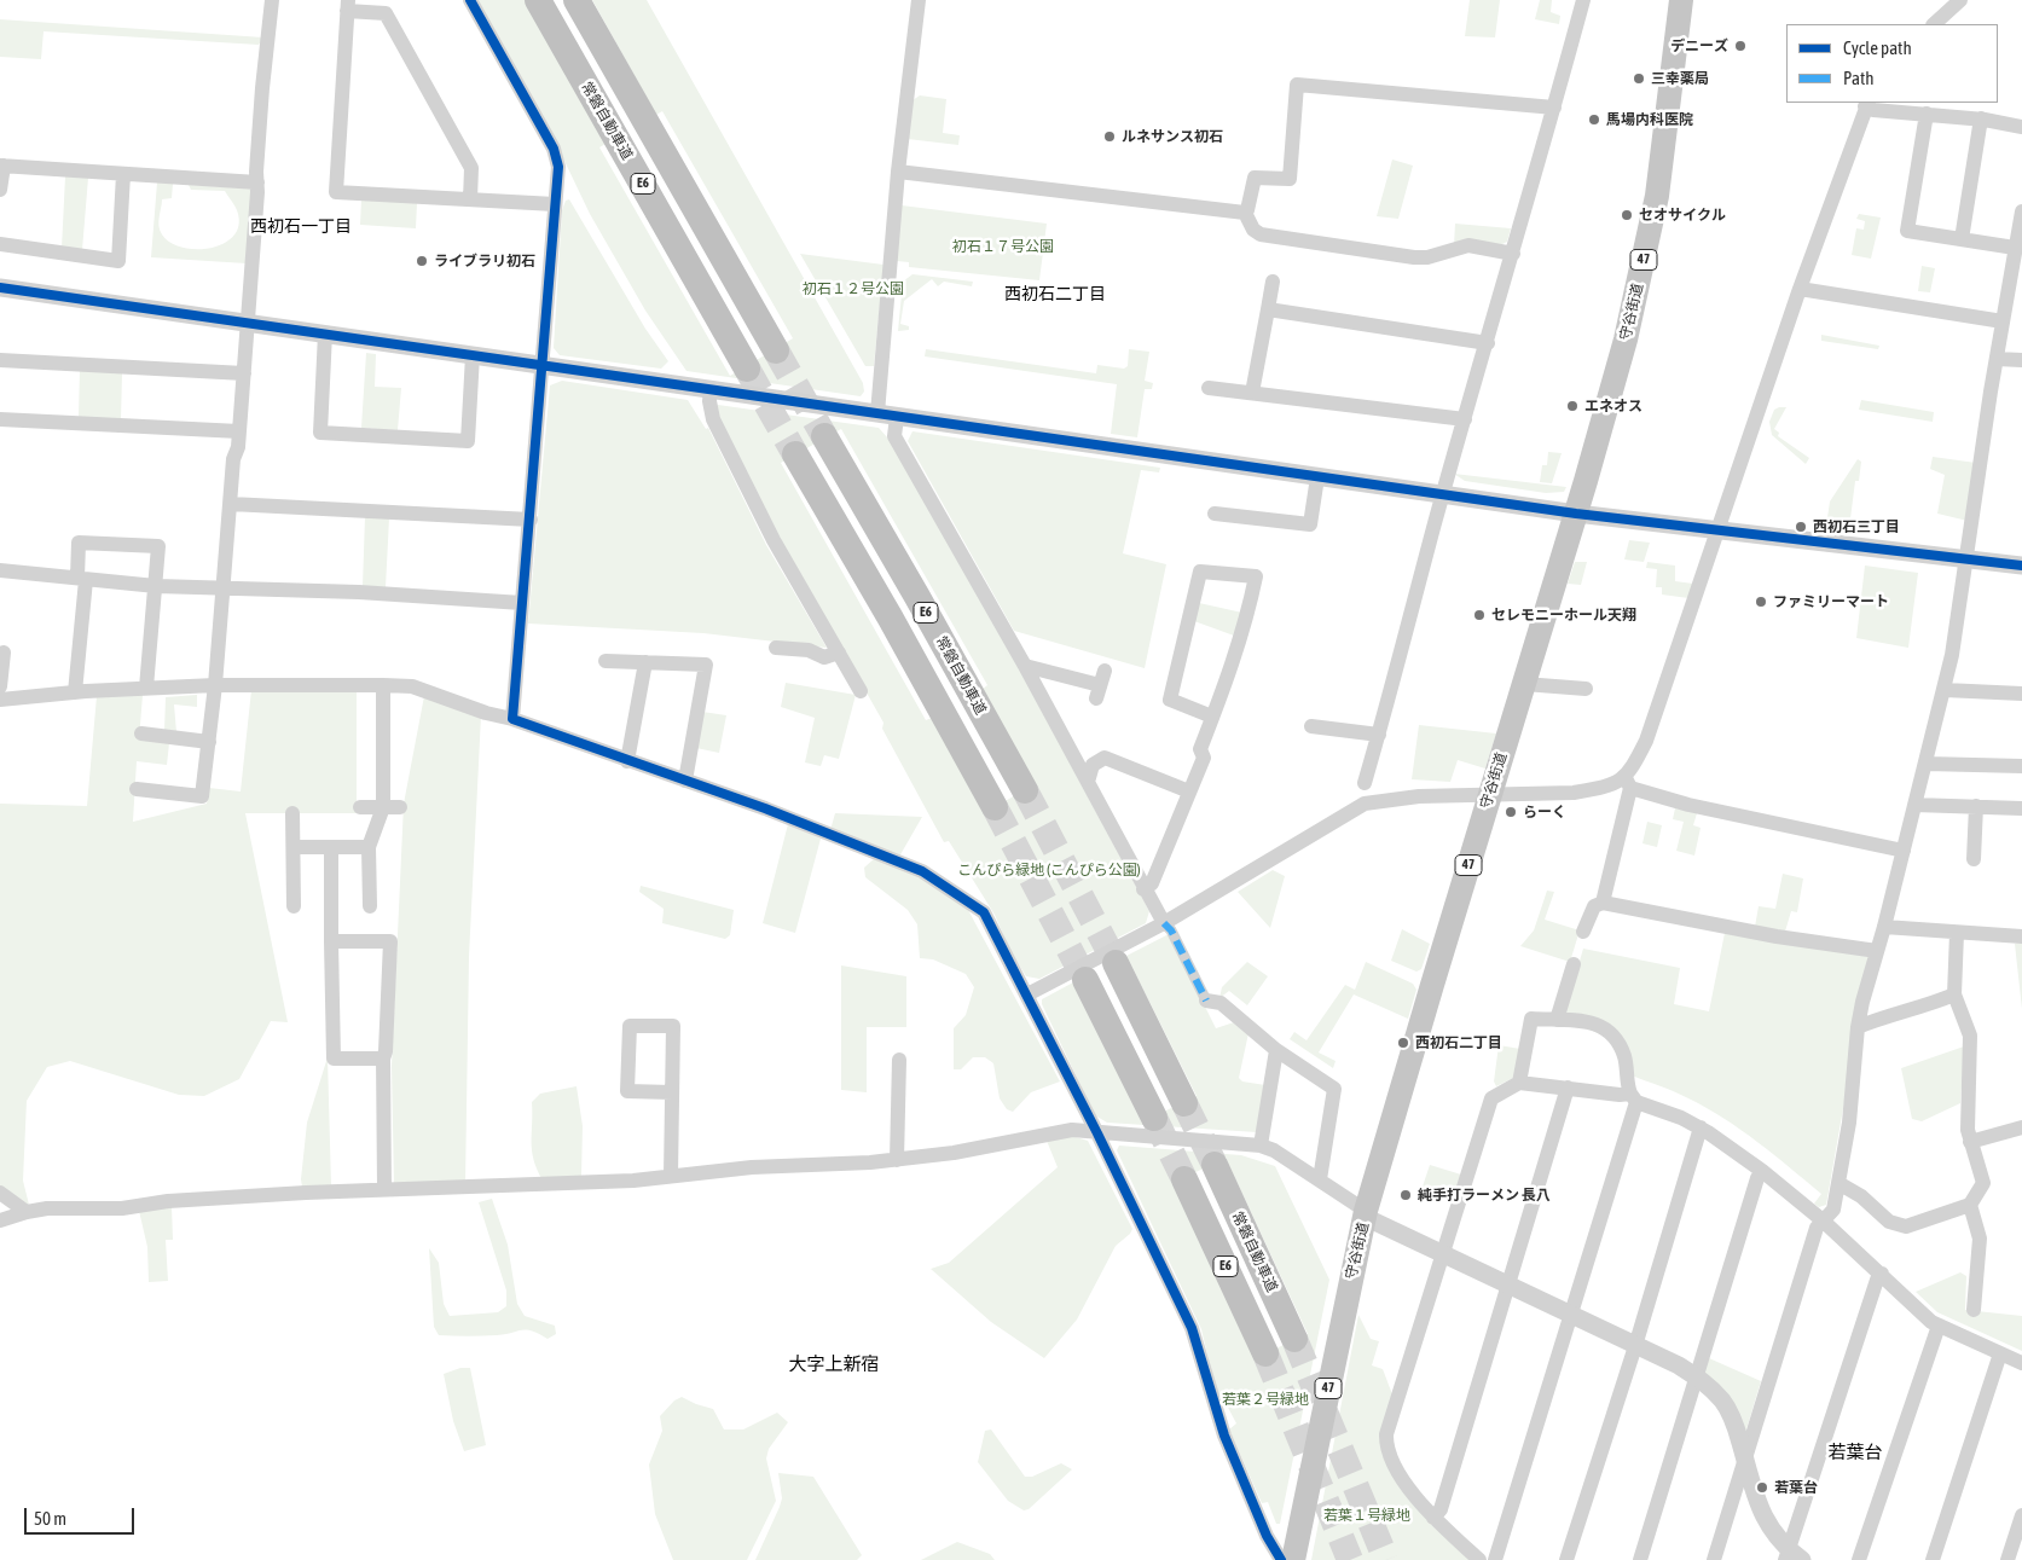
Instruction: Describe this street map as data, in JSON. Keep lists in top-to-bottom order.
{
  "streets": {
    "highway": ["常磐自動車道", "E6"],
    "main road": ["47", "守谷街道"]
  },
  "districts": [
    "西初石一丁目",
    "西初石二丁目",
    "大字上新宿",
    "若葉台"
  ],
  "parks": [
    "初石１７号公園",
    "初石１２号公園",
    "こんぴら緑地 (こんぴら公園)",
    "若葉２号緑地",
    "若葉１号緑地"
  ],
  "places": [
    "デニーズ",
    "三幸薬局",
    "馬場内科医院",
    "ルネサンス初石",
    "セオサイクル",
    "ライブラリ初石",
    "エネオス",
    "西初石三丁目",
    "ファミリーマート",
    "セレモニーホール天翔",
    "らーく",
    "西初石二丁目",
    "純手打ラーメン 長八",
    "若葉台"
  ],
  "legend": ["Cycle path", "Path"],
  "scale_bar": "50 m"
}
